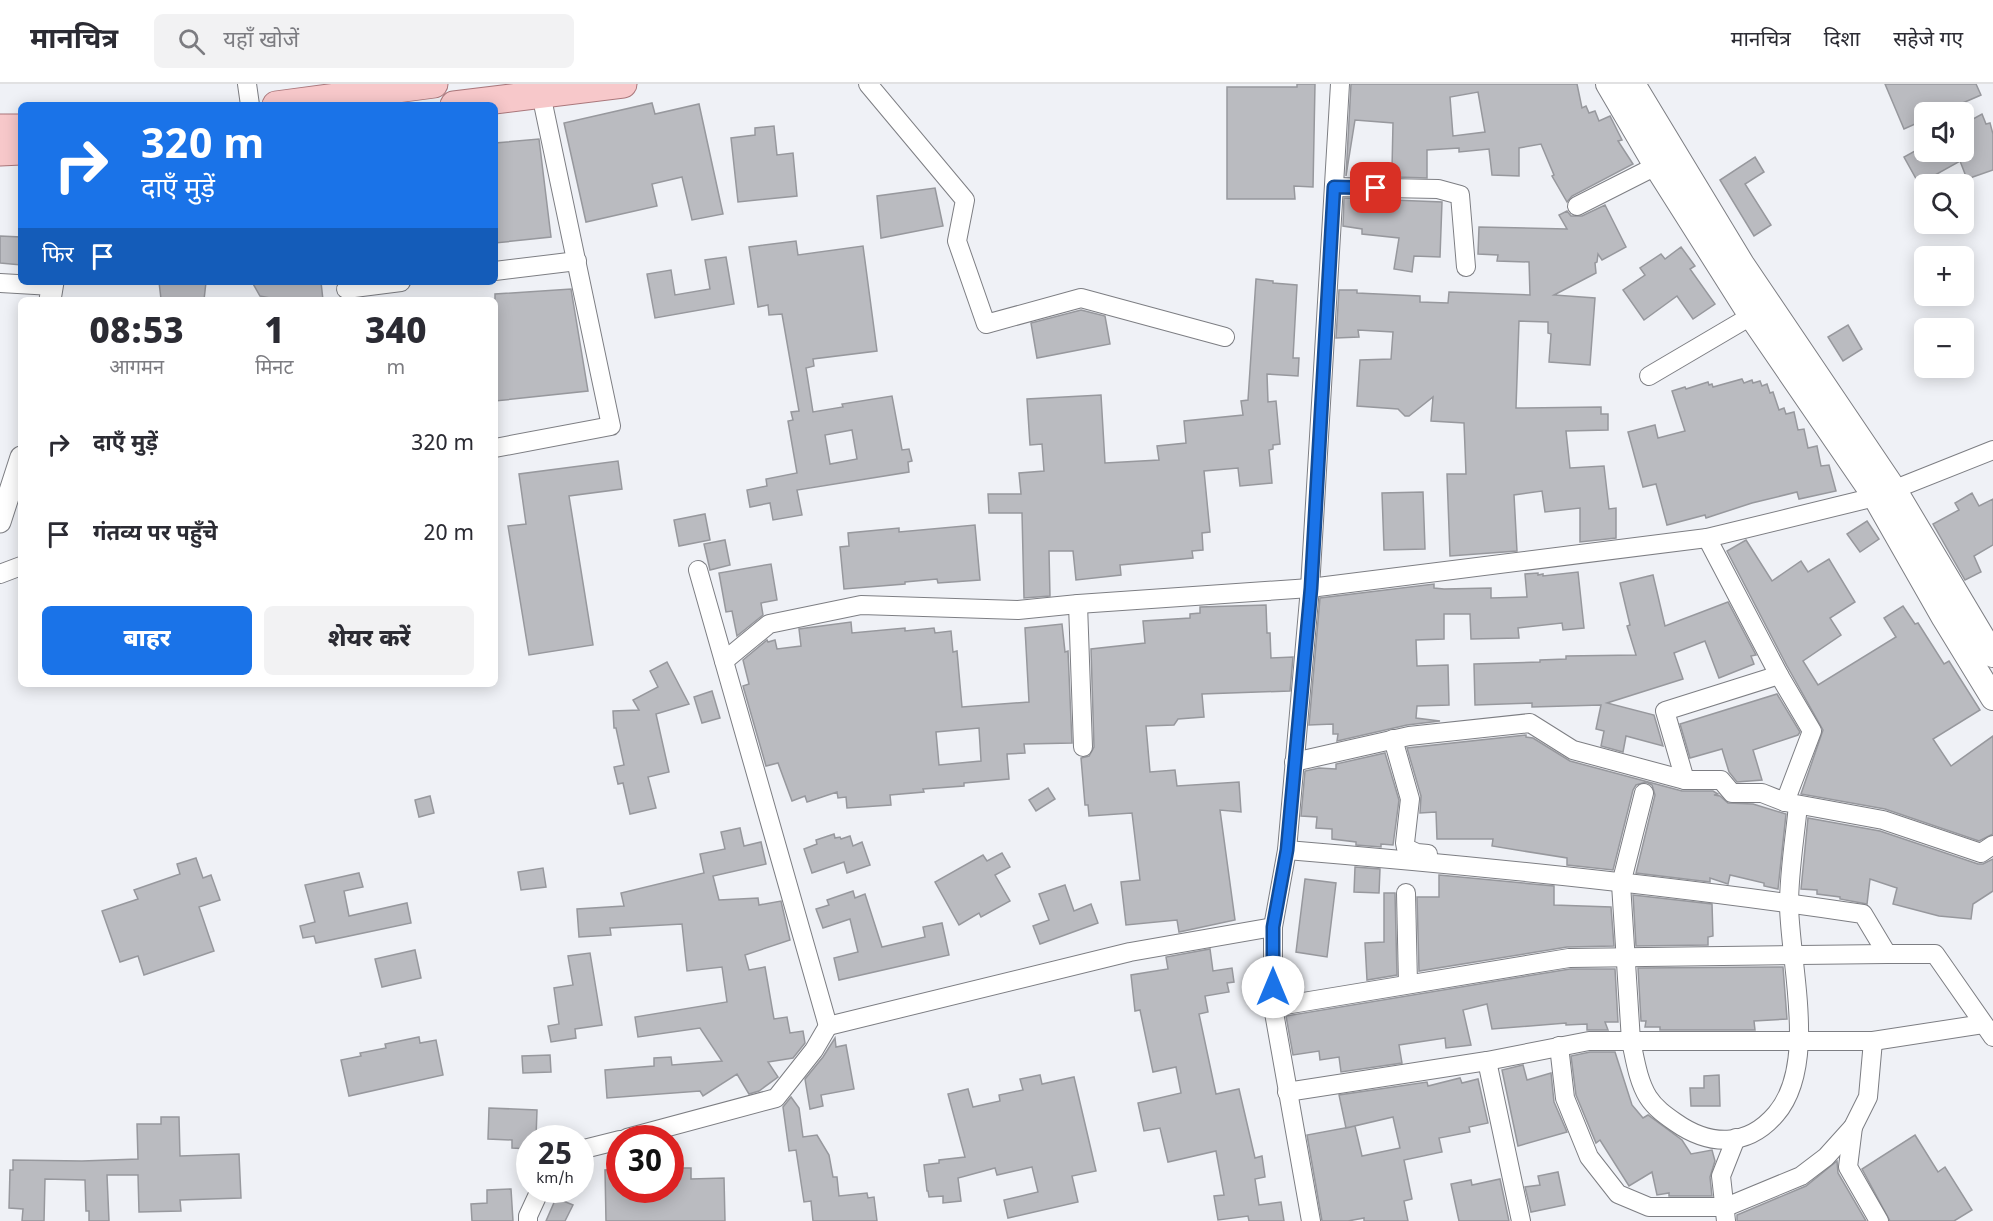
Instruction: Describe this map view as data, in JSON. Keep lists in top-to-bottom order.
{
  "page": {
    "header": "मानचित्र",
    "search": "यहाँ खोजें",
    "nav": ["मानचित्र", "दिशा", "सहेजे गए"],
    "map_buttons": ["+", "−"],
    "turn": ["320 m", "दाएँ मुड़ें"],
    "then": "फिर",
    "eta": [
      "08:53",
      "आगमन",
      "1",
      "मिनट",
      "340",
      "m"
    ],
    "list": [
      {
        "name": "दाएँ मुड़ें",
        "value": "320 m"
      },
      {
        "name": "गंतव्य पर पहुँचे",
        "value": "20 m"
      }
    ],
    "buttons": ["बाहर", "शेयर करें"],
    "speed": "25 km/h",
    "limit": "30"
  }
}
